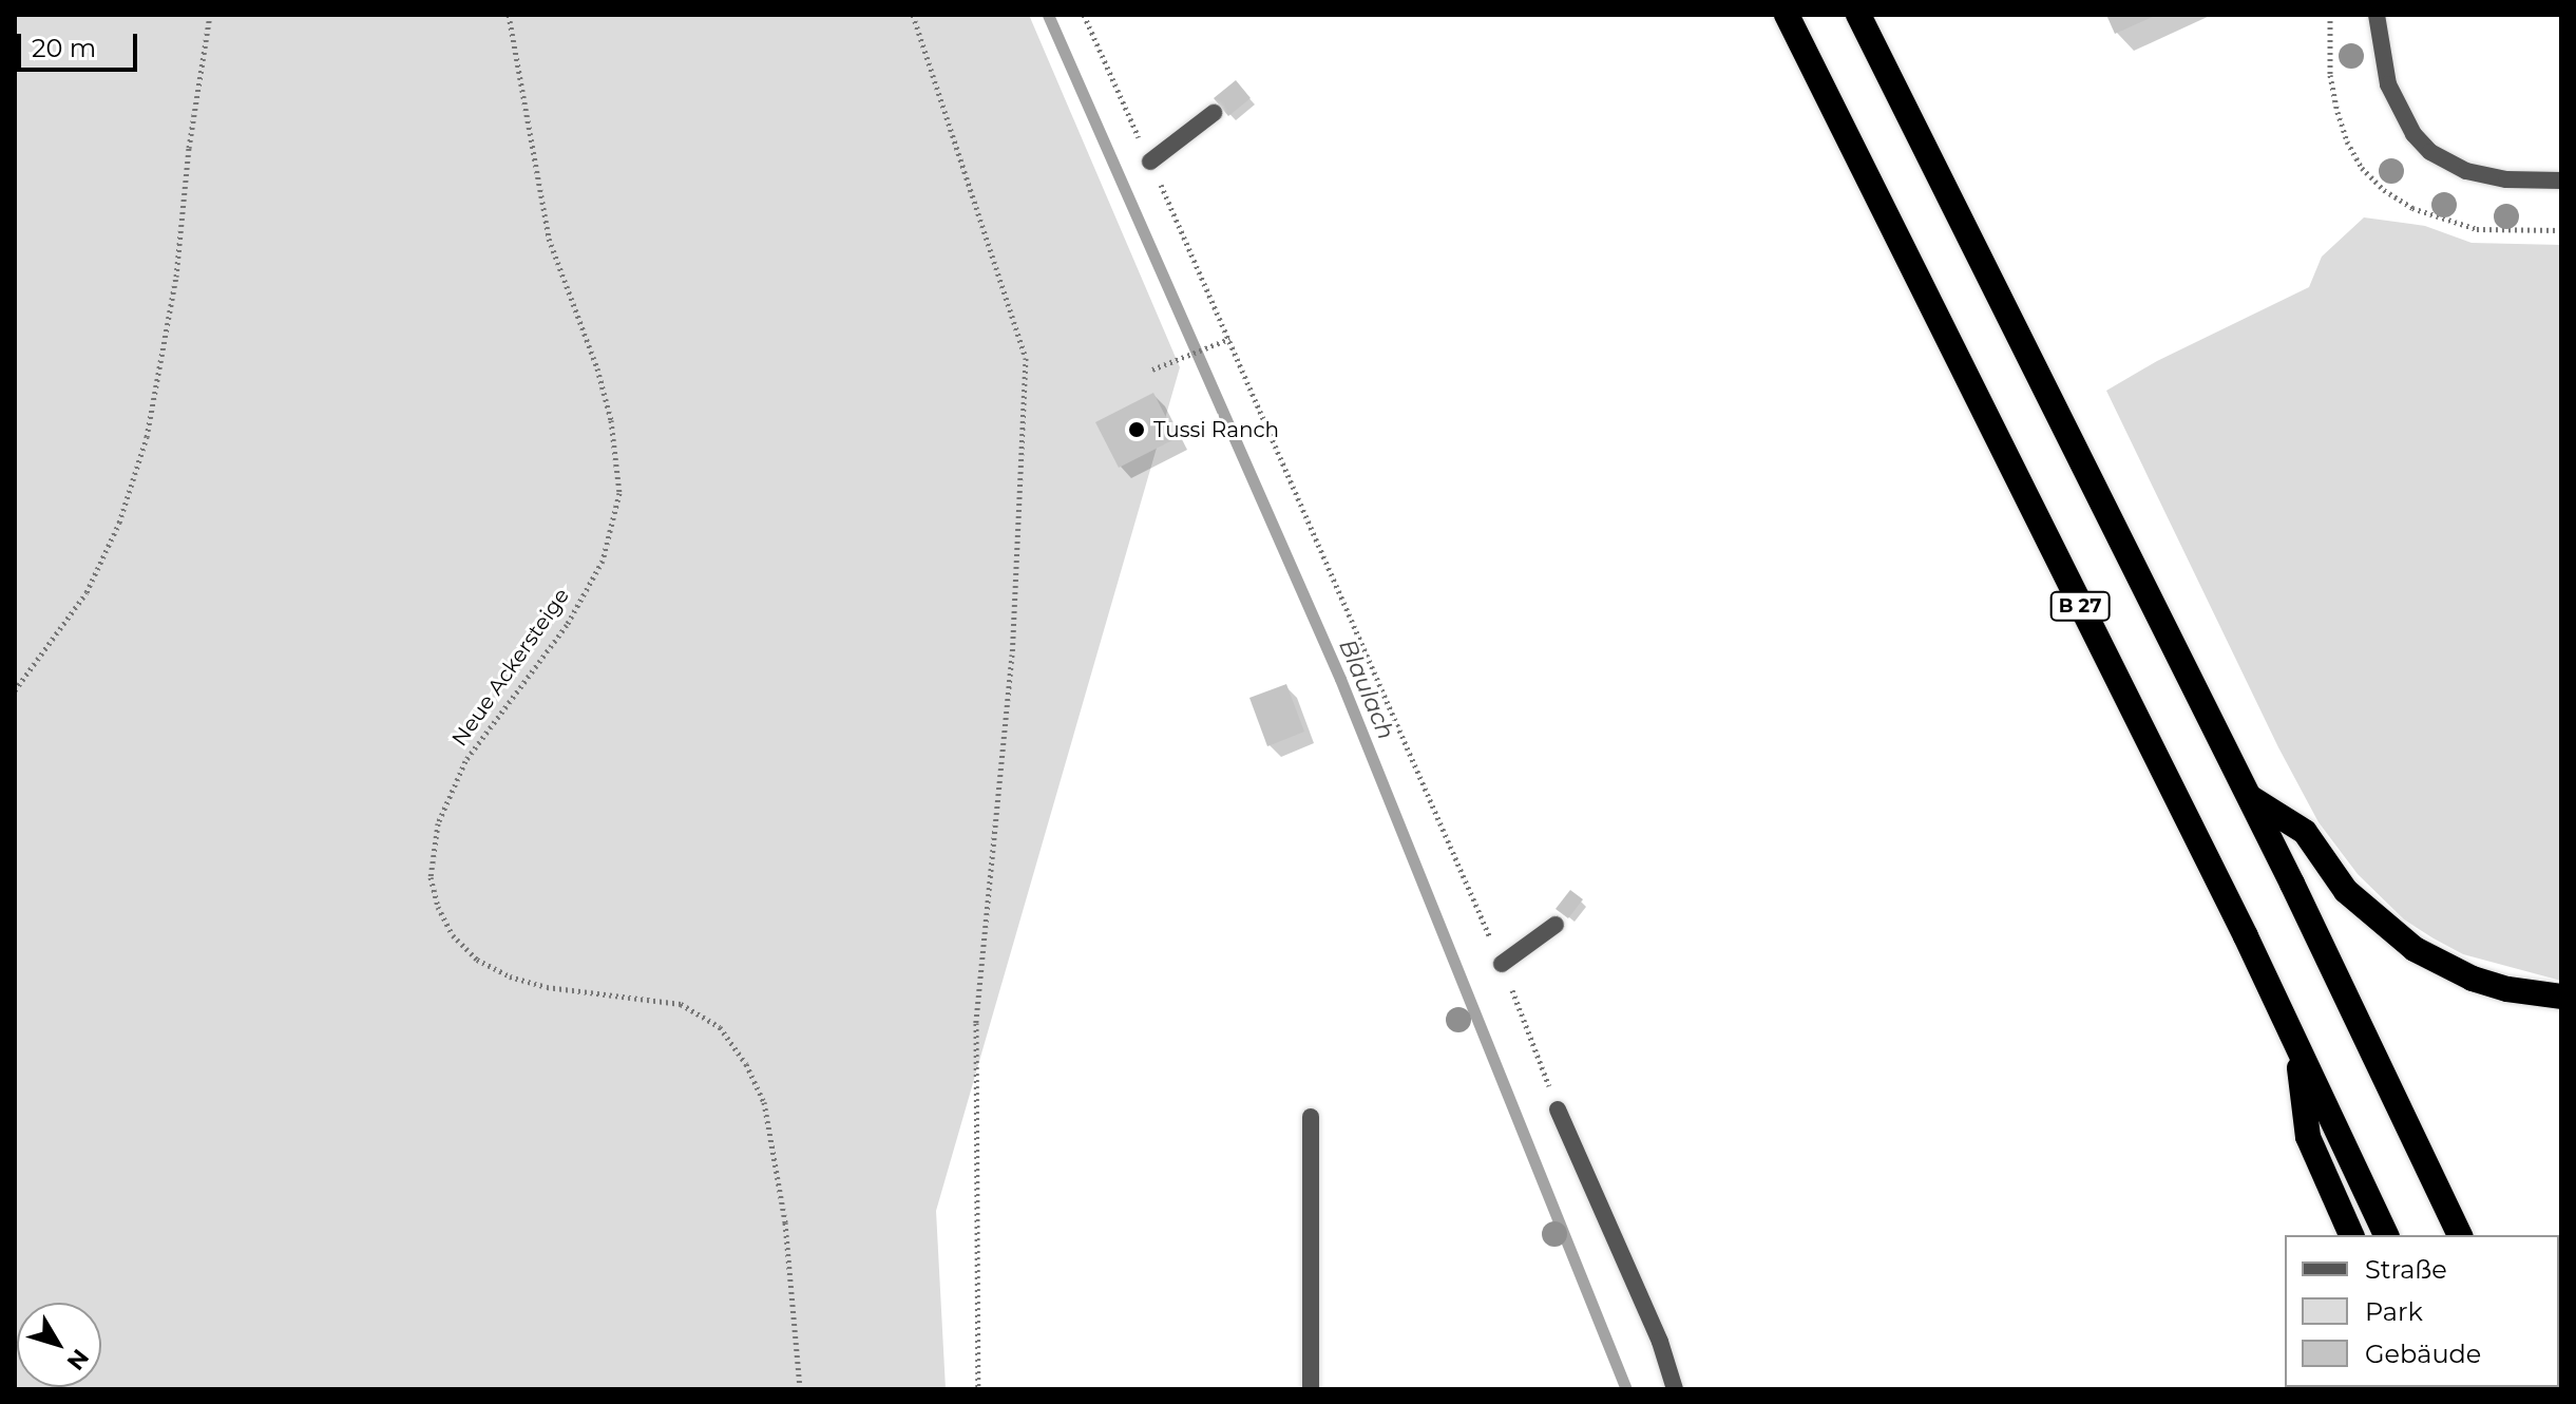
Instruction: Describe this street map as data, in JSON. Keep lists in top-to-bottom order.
{
  "streets": {
    "highway": ["B 27"],
    "path": ["Neue Ackersteige"]
  },
  "water": ["Blaulach"],
  "places": ["Tussi Ranch"],
  "legend": ["Straße", "Park", "Gebäude"],
  "scale_bar": "20 m",
  "north": "bottom right"
}
